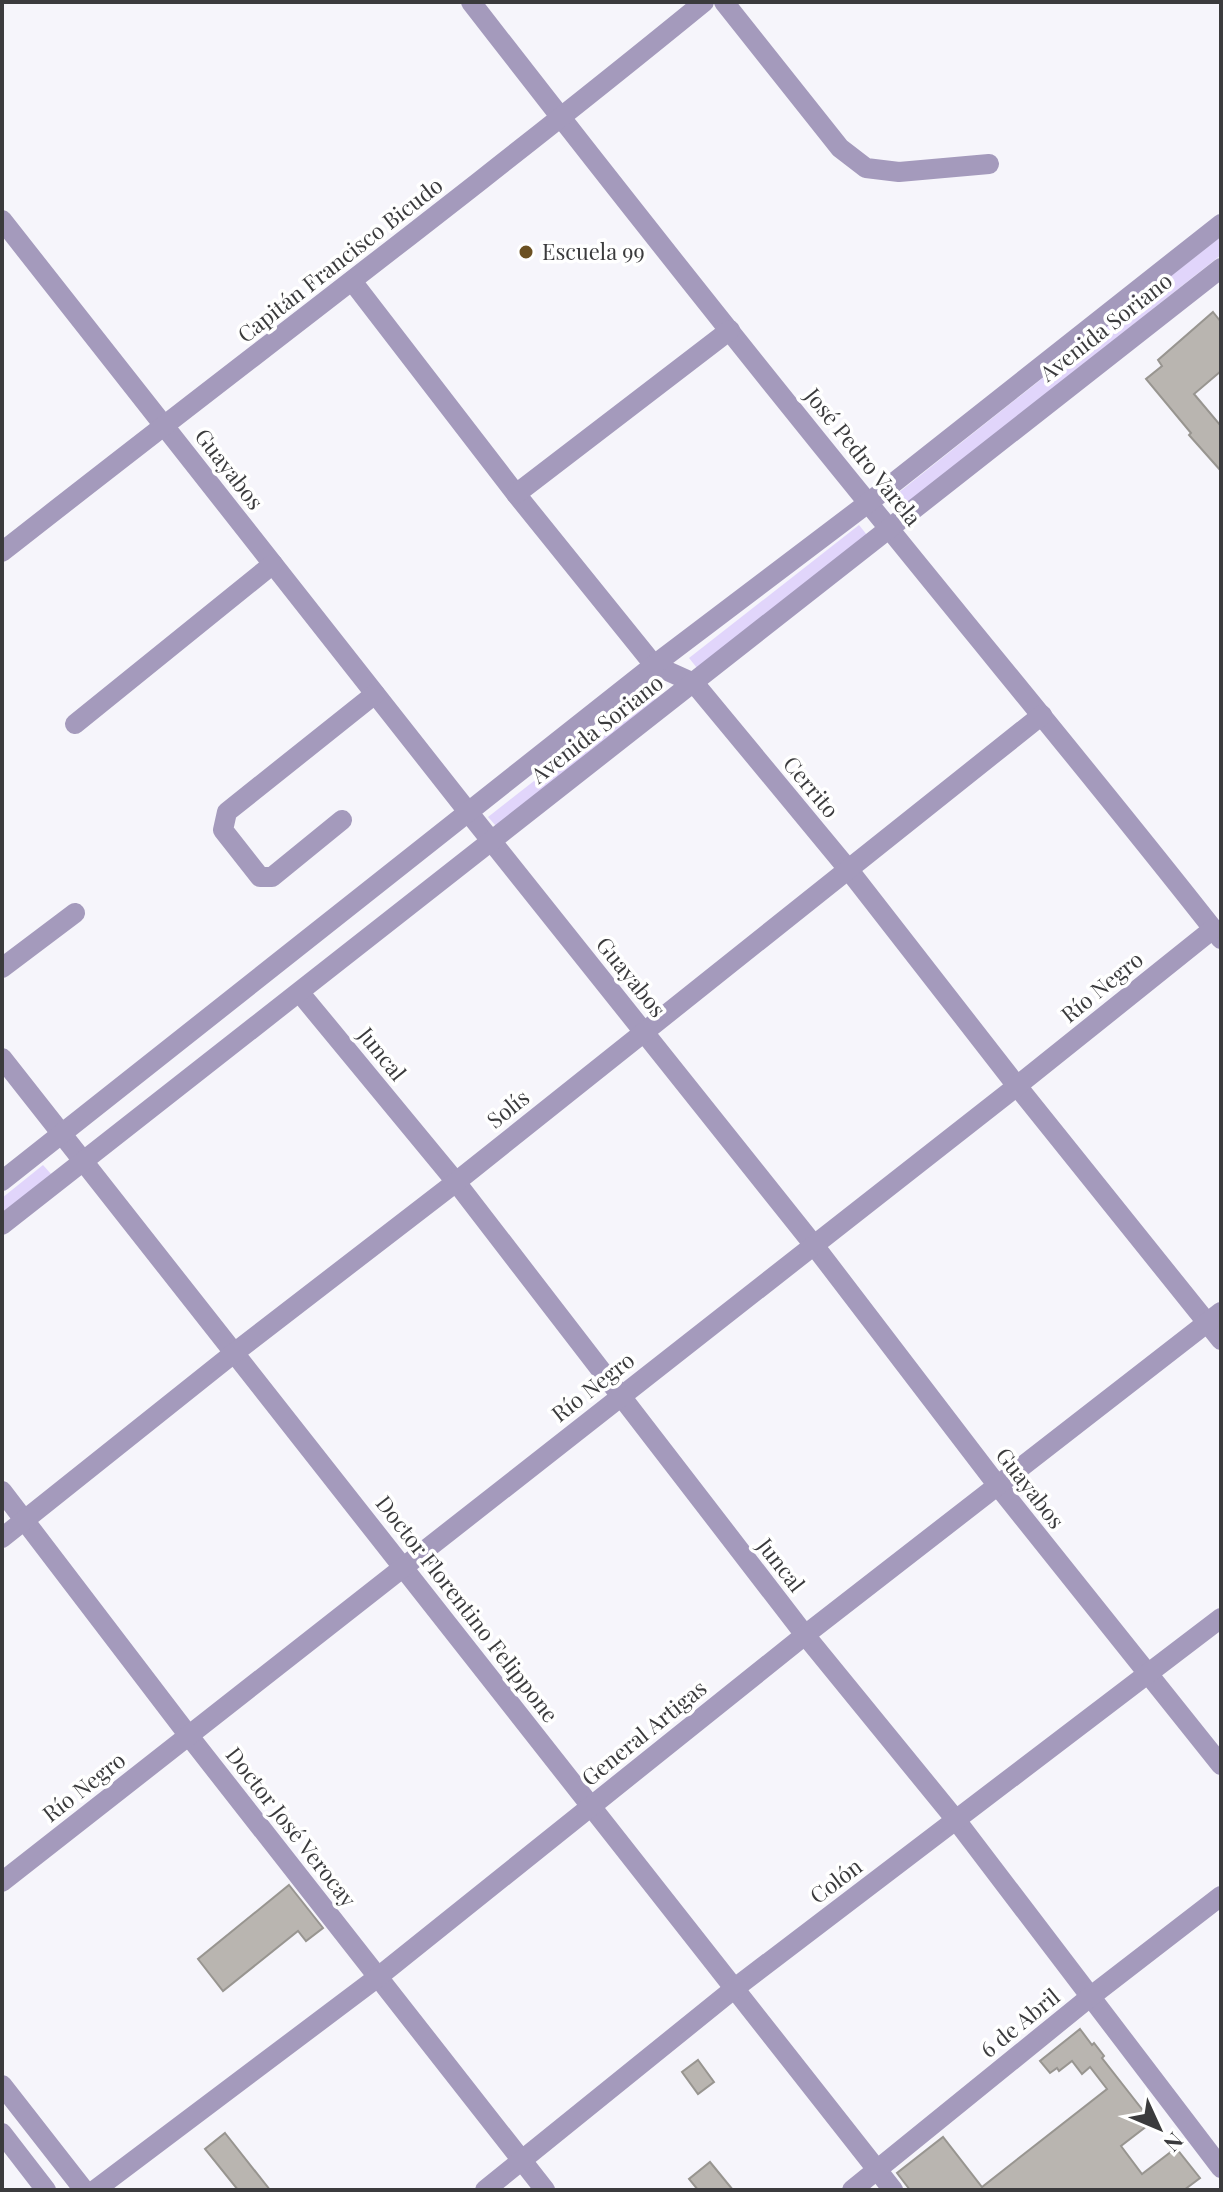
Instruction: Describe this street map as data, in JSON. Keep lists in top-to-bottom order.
{
  "streets": {
    "street": [
      "Capitán Francisco Bicudo",
      "Avenida Soriano",
      "José Pedro Varela",
      "Guayabos",
      "Cerrito",
      "Río Negro",
      "Juncal",
      "Solís",
      "Doctor Florentino Felippone",
      "General Artigas",
      "Doctor José Verocay",
      "Colón",
      "6 de Abril"
    ]
  },
  "crossings": [
    ["Capitán Francisco Bicudo", "José Pedro Varela"],
    ["Capitán Francisco Bicudo", "Guayabos"],
    ["Capitán Francisco Bicudo", "Cerrito"],
    ["Avenida Soriano", "José Pedro Varela"],
    ["Avenida Soriano", "Guayabos"],
    ["Avenida Soriano", "Cerrito"],
    ["Avenida Soriano", "Juncal"],
    ["Avenida Soriano", "Doctor Florentino Felippone"],
    ["José Pedro Varela", "Río Negro"],
    ["José Pedro Varela", "Solís"],
    ["Guayabos", "Río Negro"],
    ["Guayabos", "Solís"],
    ["Guayabos", "General Artigas"],
    ["Guayabos", "Colón"],
    ["Cerrito", "Río Negro"],
    ["Cerrito", "Solís"],
    ["Cerrito", "General Artigas"],
    ["Río Negro", "Juncal"],
    ["Río Negro", "Doctor Florentino Felippone"],
    ["Río Negro", "Doctor José Verocay"],
    ["Juncal", "Solís"],
    ["Juncal", "General Artigas"],
    ["Juncal", "Colón"],
    ["Juncal", "6 de Abril"],
    ["Solís", "Doctor Florentino Felippone"],
    ["Solís", "Doctor José Verocay"],
    ["Doctor Florentino Felippone", "General Artigas"],
    ["Doctor Florentino Felippone", "Colón"],
    ["Doctor Florentino Felippone", "6 de Abril"],
    ["General Artigas", "Doctor José Verocay"],
    ["Doctor José Verocay", "Colón"]
  ],
  "places": ["Escuela 99"],
  "north": "bottom right"
}
